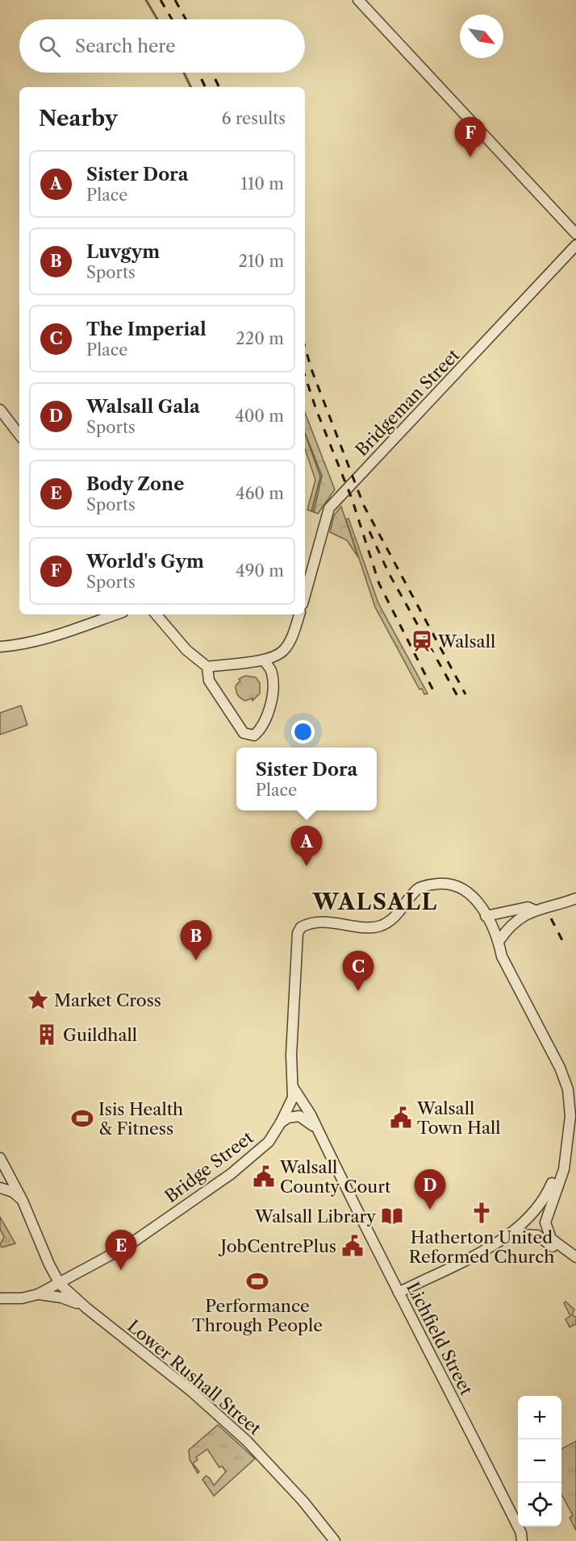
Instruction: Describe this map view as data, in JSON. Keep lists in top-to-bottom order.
{
  "streets": {
    "street": [
      "Bridgeman Street",
      "Bridge Street",
      "Lichfield Street",
      "Lower Rushall Street"
    ]
  },
  "crossings": [
    ["Bridge Street", "Lichfield Street"],
    ["Bridge Street", "Lower Rushall Street"]
  ],
  "districts": ["WALSALL"],
  "places": {
    "station": ["Walsall"],
    "place": ["Market Cross"],
    "building": ["Guildhall"],
    "public building": ["Walsall Town Hall", "Walsall County Court", "JobCentrePlus"],
    "sports": ["Isis Health & Fitness", "Performance Through People"],
    "church": ["Hatherton United Reformed Church"],
    "library": ["Walsall Library"]
  },
  "north": "bottom right",
  "page": {
    "search": "Search here",
    "heading": ["Nearby", "6 results"],
    "pins": [
      "F",
      "A",
      "B",
      "C",
      "D",
      "E"
    ],
    "list": [
      {
        "mark": "A",
        "name": "Sister Dora",
        "note": "Place",
        "value": "110 m"
      },
      {
        "mark": "B",
        "name": "Luvgym",
        "note": "Sports",
        "value": "210 m"
      },
      {
        "mark": "C",
        "name": "The Imperial",
        "note": "Place",
        "value": "220 m"
      },
      {
        "mark": "D",
        "name": "Walsall Gala",
        "note": "Sports",
        "value": "400 m"
      },
      {
        "mark": "E",
        "name": "Body Zone",
        "note": "Sports",
        "value": "460 m"
      },
      {
        "mark": "F",
        "name": "World's Gym",
        "note": "Sports",
        "value": "490 m"
      }
    ],
    "popup": ["Sister Dora", "Place"],
    "map_buttons": ["+", "−"]
  }
}
